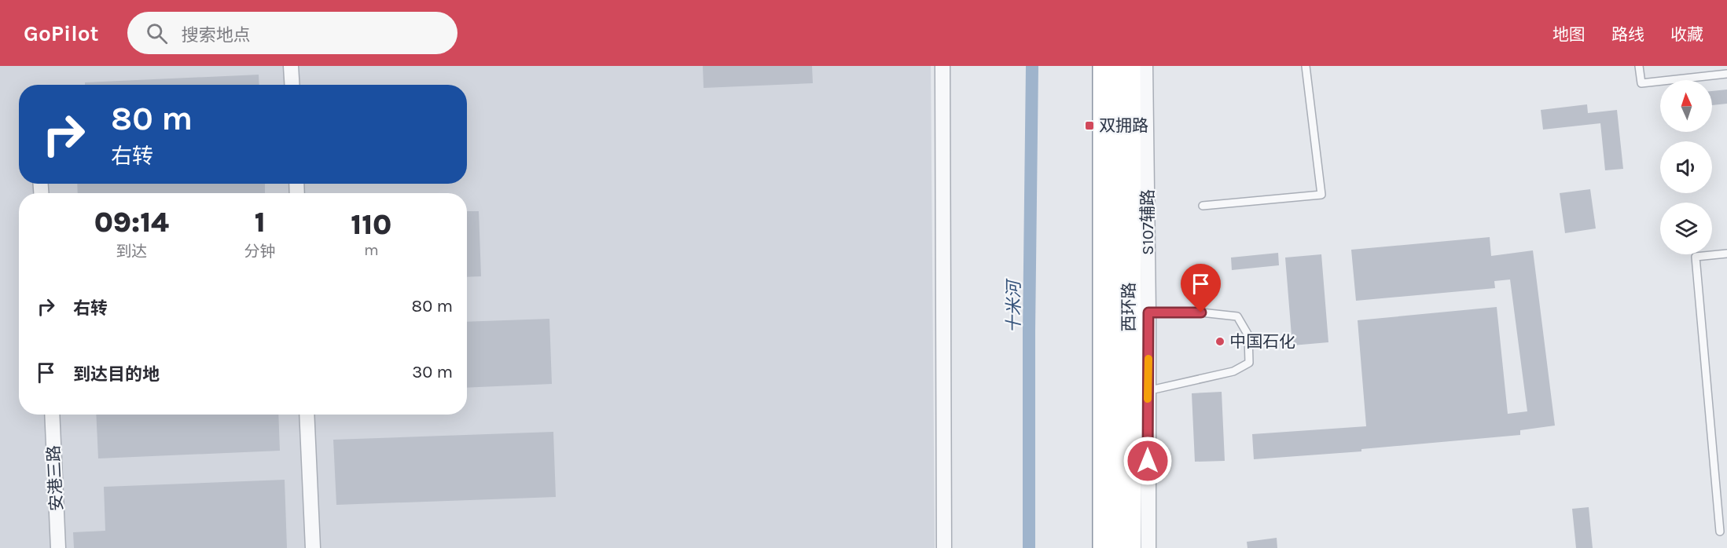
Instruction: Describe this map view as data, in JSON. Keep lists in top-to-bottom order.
{
  "streets": {
    "highway": ["西环路"],
    "street": ["S107辅路", "安港三路"]
  },
  "crossings": [
    ["S107辅路", "西环路"]
  ],
  "water": ["十米河"],
  "places": {
    "transit": ["双拥路"],
    "other": ["中国石化"]
  },
  "north": "top",
  "page": {
    "header": "GoPilot",
    "search": "搜索地点",
    "nav": ["地图", "路线", "收藏"],
    "turn": ["80 m", "右转"],
    "eta": [
      "09:14",
      "到达",
      "1",
      "分钟",
      "110",
      "m"
    ],
    "list": [
      {
        "name": "右转",
        "value": "80 m"
      },
      {
        "name": "到达目的地",
        "value": "30 m"
      }
    ]
  }
}
